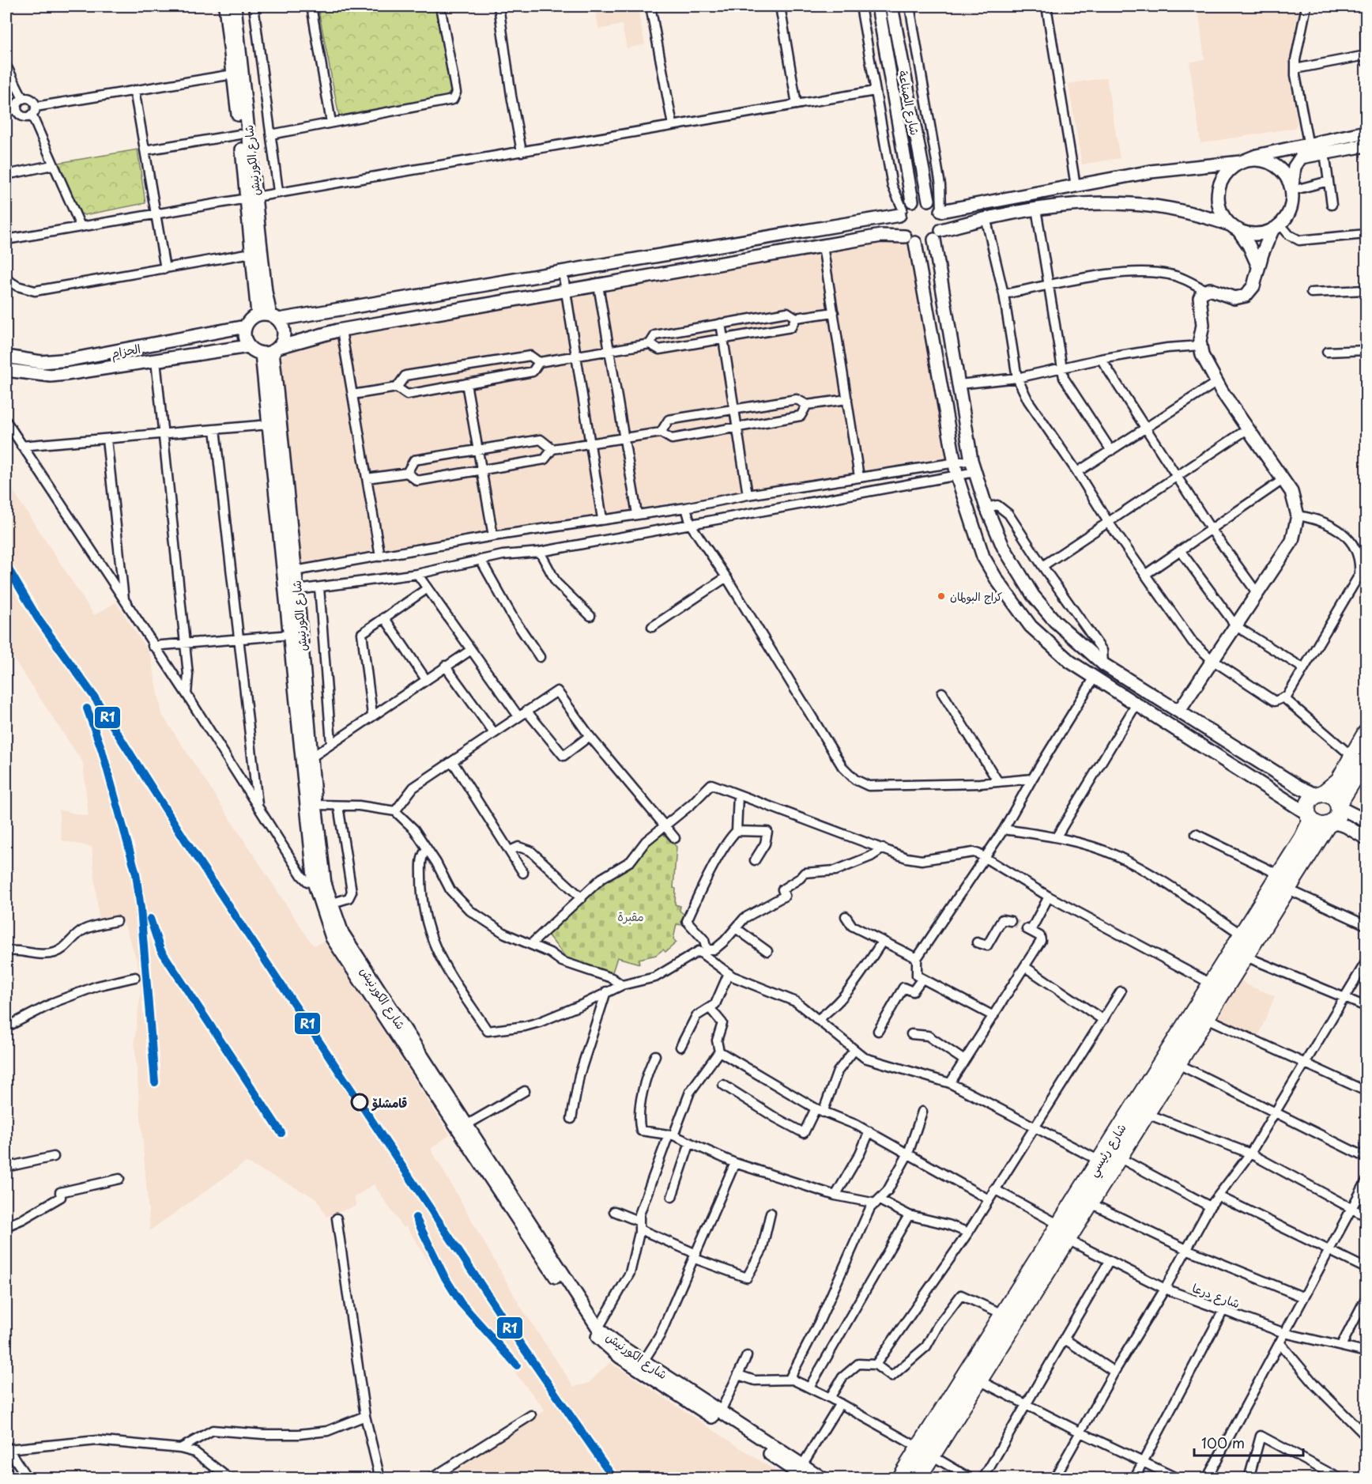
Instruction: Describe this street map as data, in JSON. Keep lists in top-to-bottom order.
{
  "streets": {
    "highway": ["شارع رئيسي"],
    "street": [
      "شارع الصناعة",
      "شارع الكورنيش",
      "الحزام",
      "شارع درعا"
    ]
  },
  "crossings": [
    ["شارع الكورنيش", "الحزام"],
    ["شارع رئيسي", "شارع درعا"]
  ],
  "parks": ["مقبرة"],
  "places": ["كراج البولمان", "قامشلۆ"],
  "lines": ["transit line R1"],
  "scale_bar": "100 m"
}
